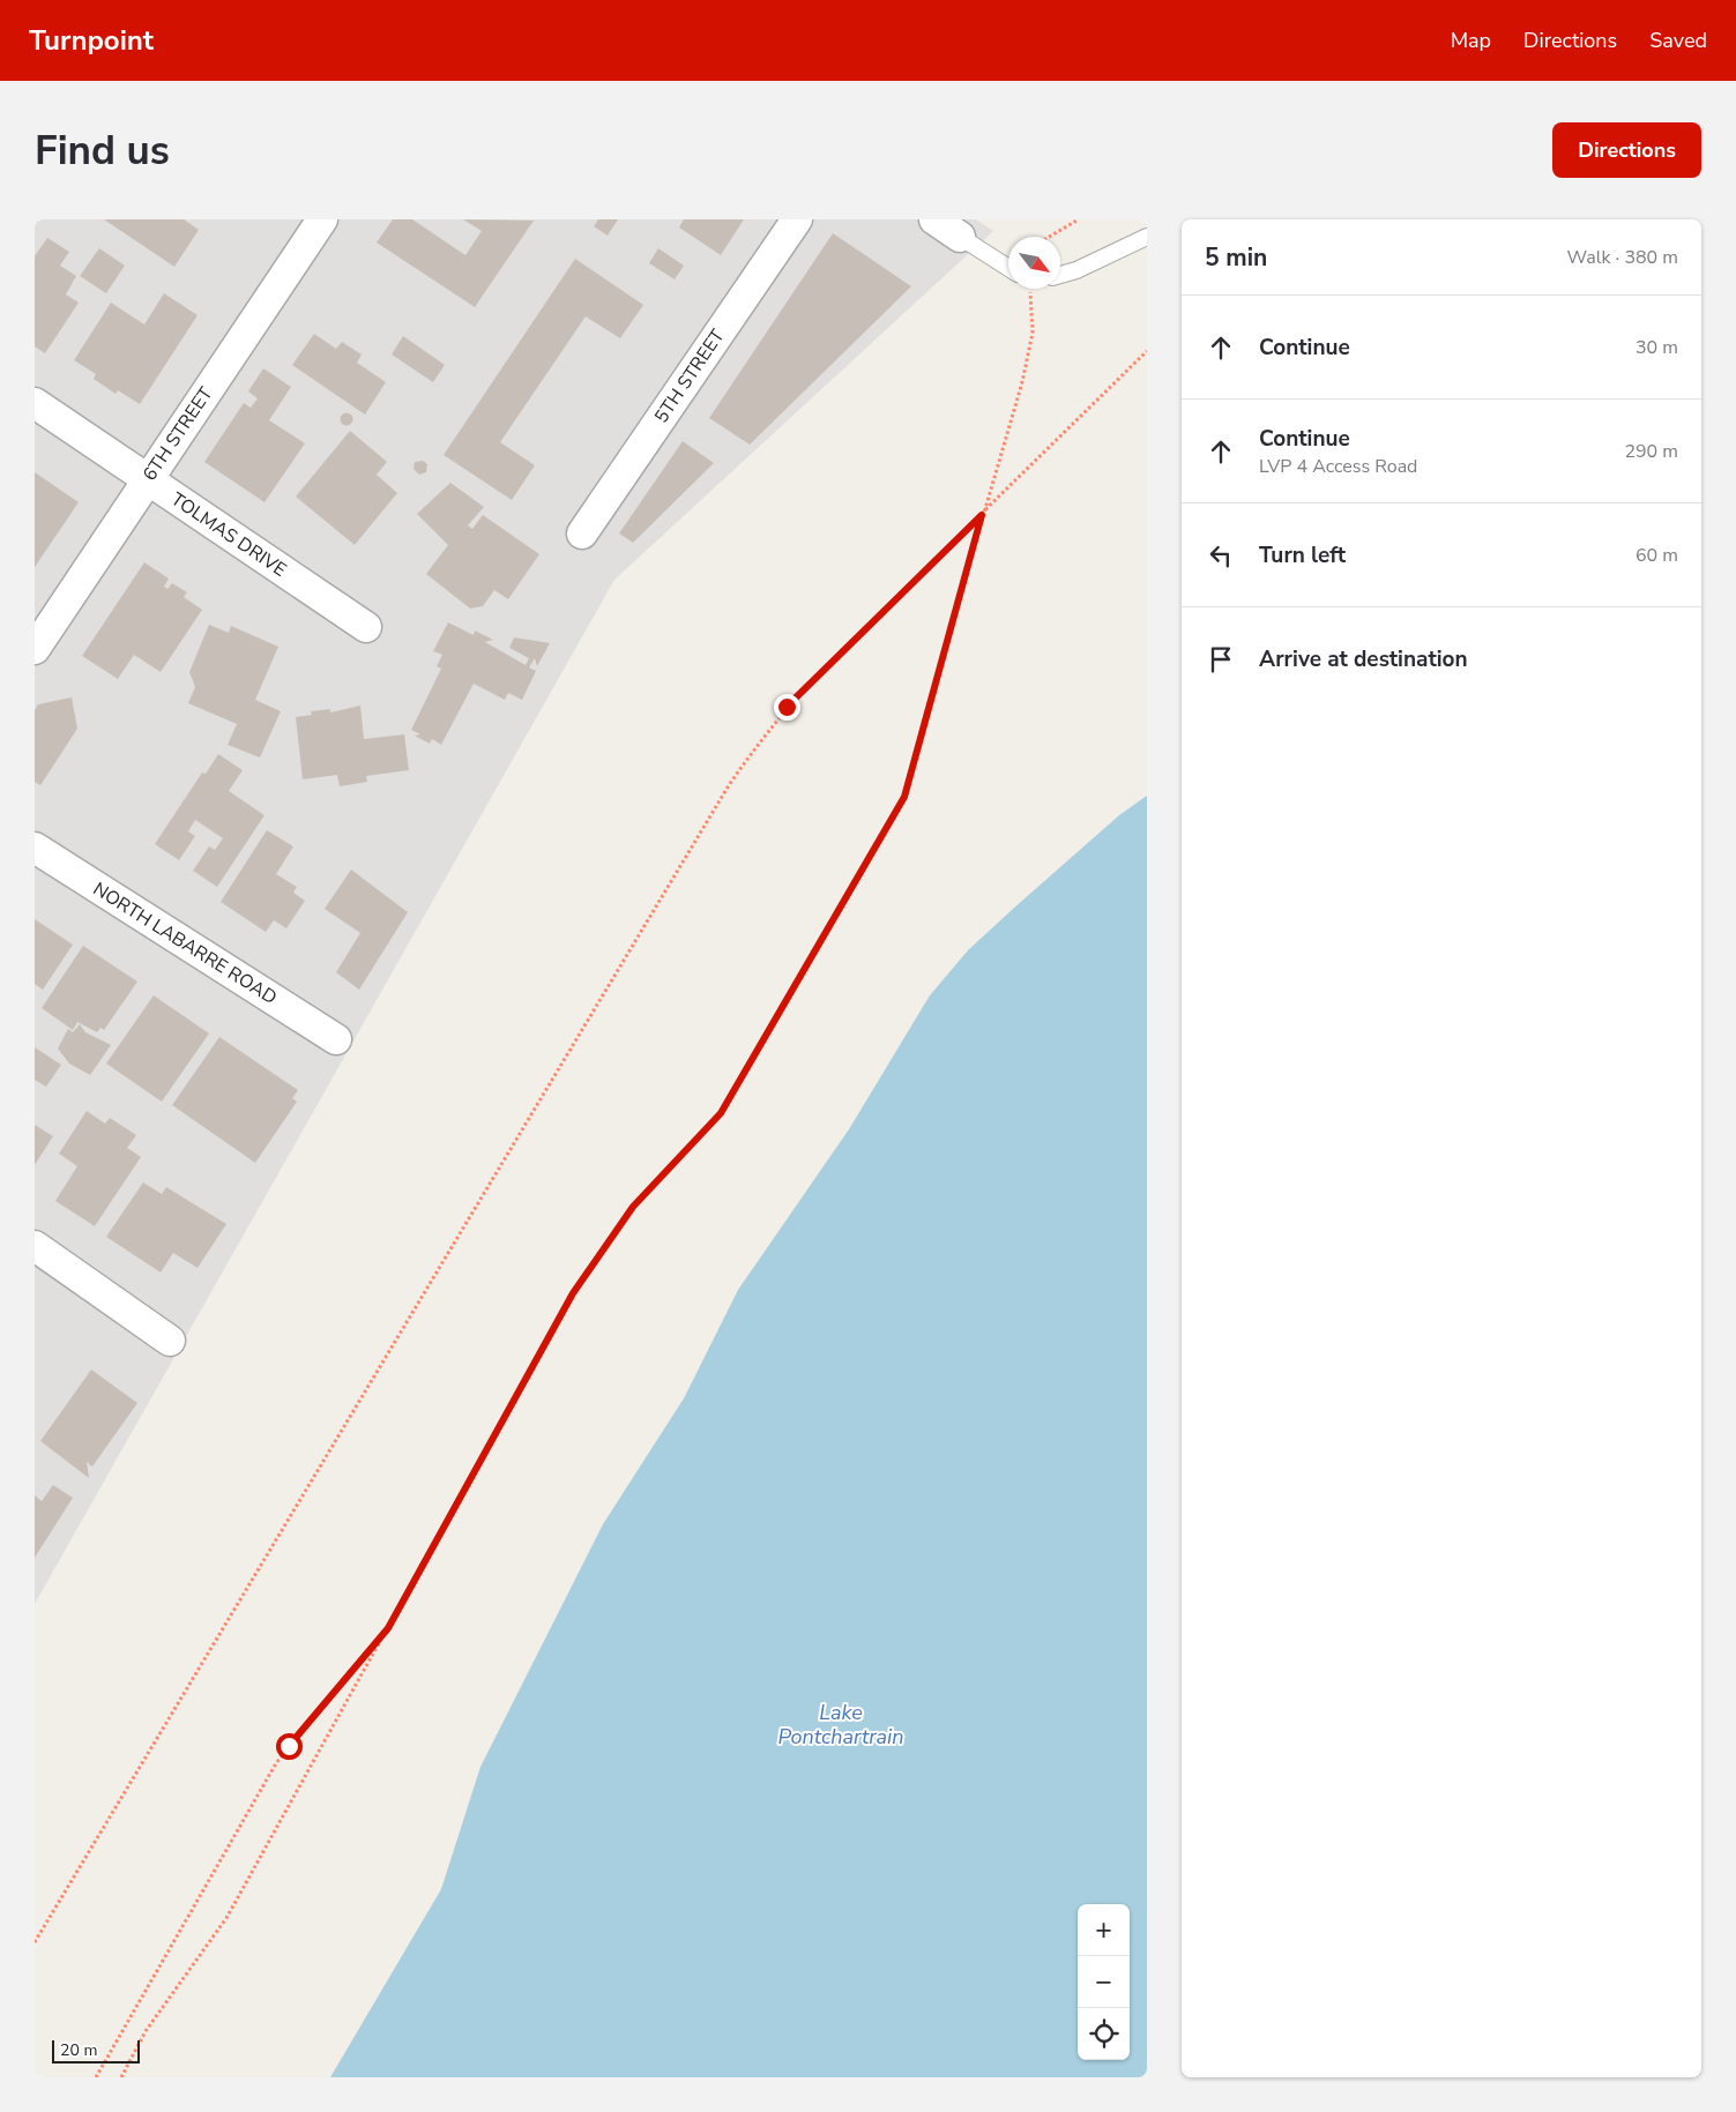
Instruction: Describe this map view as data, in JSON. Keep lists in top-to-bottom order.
{
  "streets": {
    "street": [
      "5TH STREET",
      "6TH STREET",
      "TOLMAS DRIVE",
      "NORTH LABARRE ROAD"
    ]
  },
  "crossings": [
    ["6TH STREET", "TOLMAS DRIVE"]
  ],
  "water": ["Lake Pontchartrain"],
  "scale_bar": "20 m",
  "north": "bottom right",
  "page": {
    "header": "Turnpoint",
    "nav": ["Map", "Directions", "Saved"],
    "buttons": "Directions",
    "title": "Find us",
    "heading": ["5 min", "Walk · 380 m"],
    "list": [
      ["Continue", "30 m"],
      ["Continue", "LVP 4 Access Road", "290 m"],
      ["Turn left", "60 m"],
      "Arrive at destination"
    ],
    "map_buttons": ["+", "−"],
    "scale": "20 m"
  }
}
